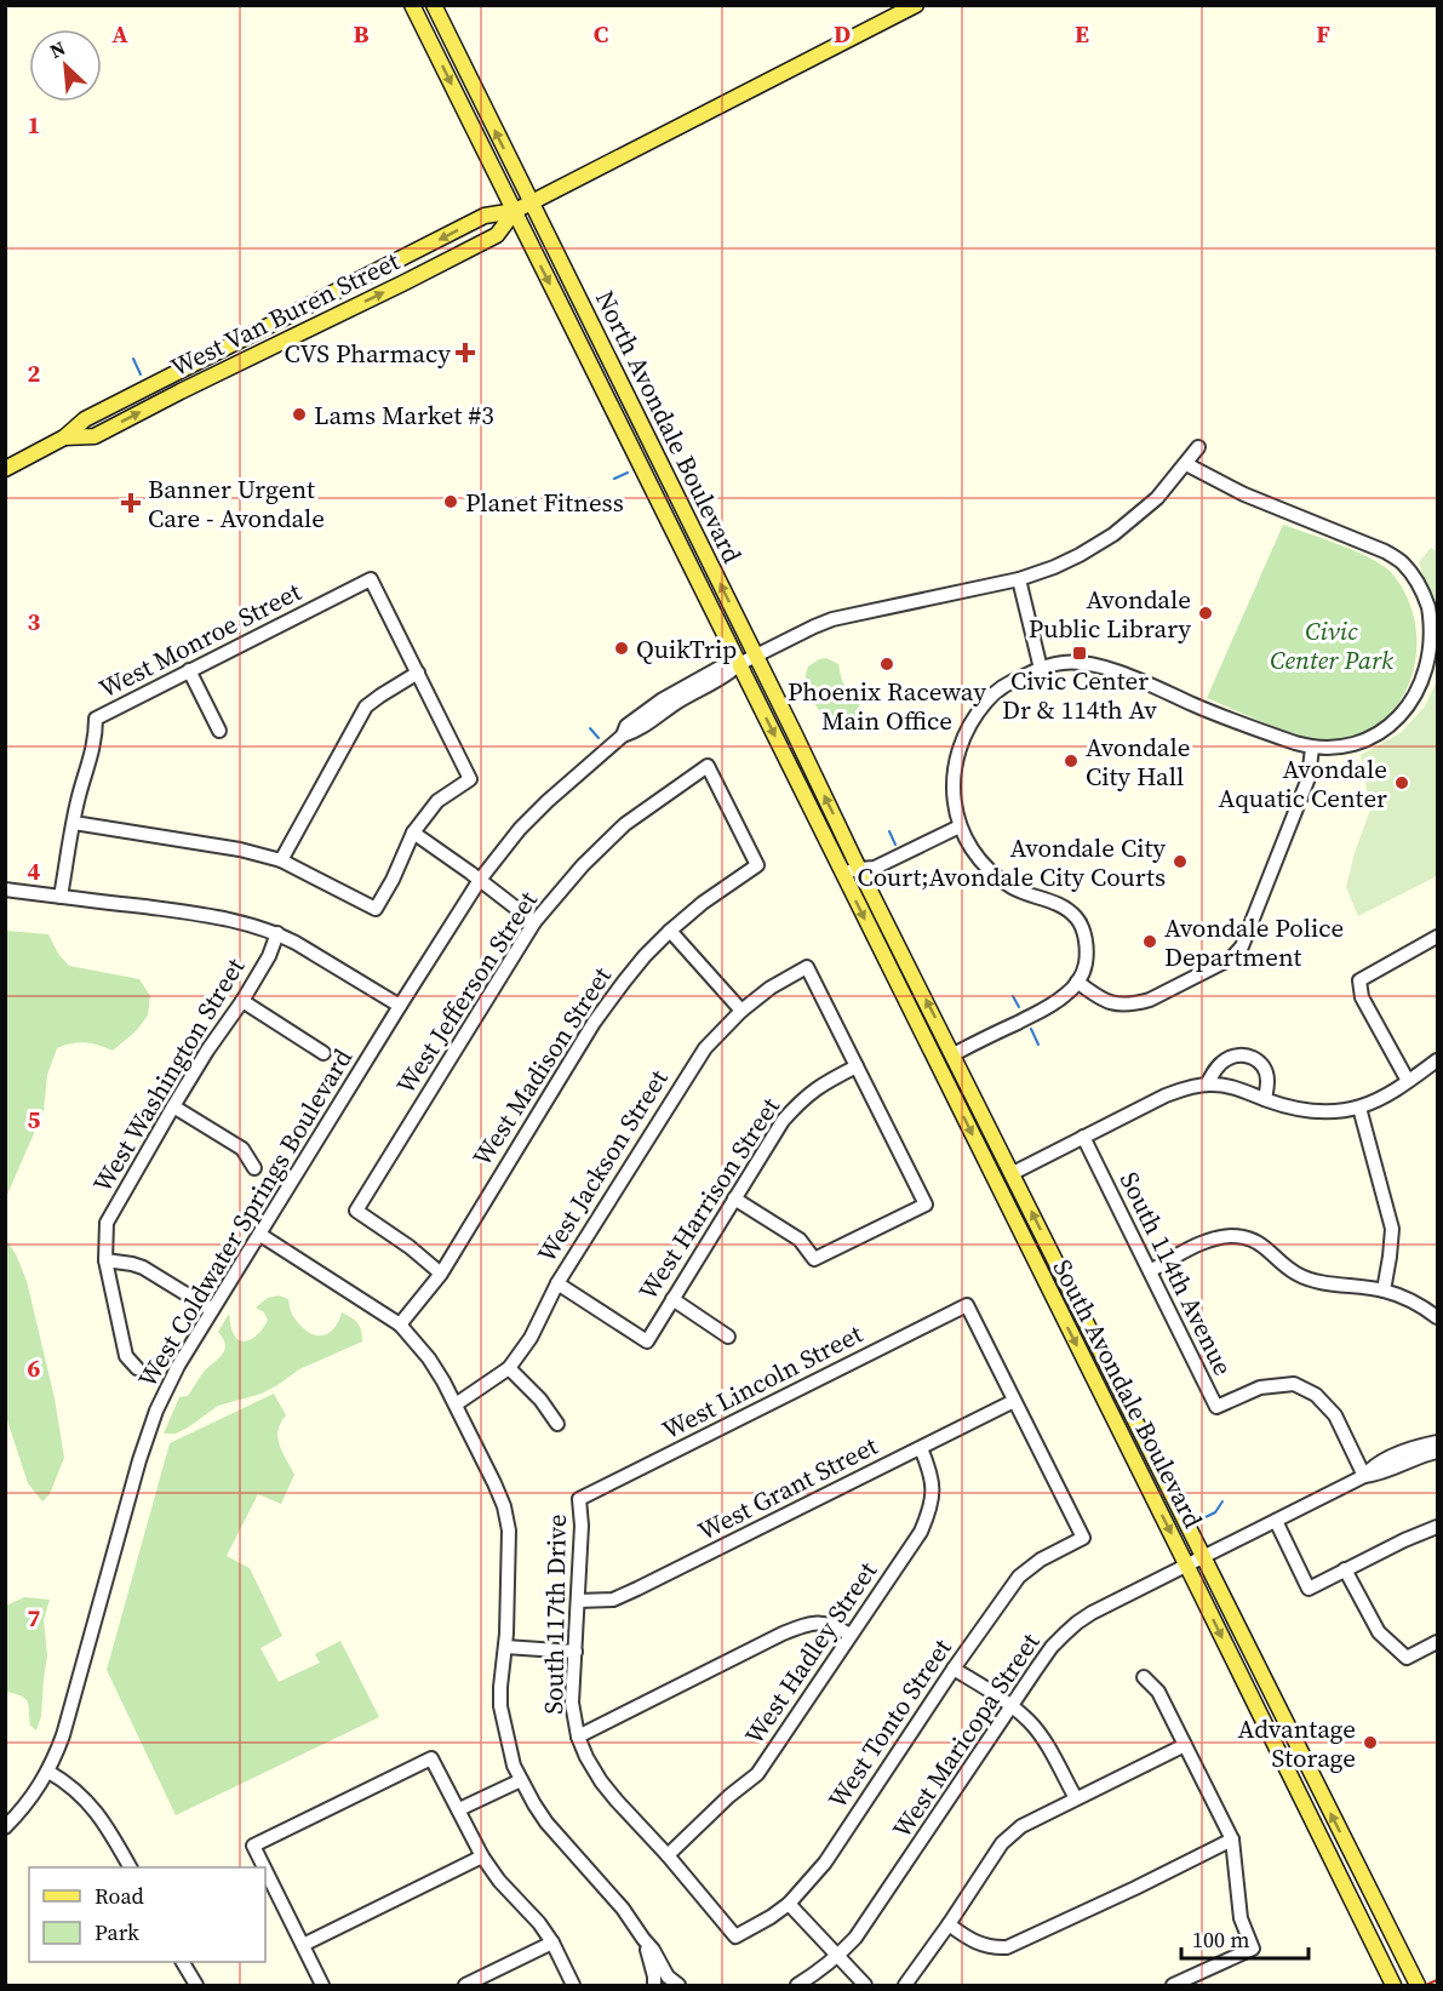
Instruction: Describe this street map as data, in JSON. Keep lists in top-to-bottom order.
{
  "streets": {
    "main road": ["West Van Buren Street", "North Avondale Boulevard", "South Avondale Boulevard"],
    "street": [
      "West Monroe Street",
      "West Jefferson Street",
      "West Madison Street",
      "West Washington Street",
      "West Jackson Street",
      "West Harrison Street",
      "West Coldwater Springs Boulevard",
      "South 114th Avenue",
      "West Lincoln Street",
      "West Grant Street",
      "South 117th Drive",
      "West Hadley Street",
      "West Tonto Street",
      "West Maricopa Street"
    ]
  },
  "crossings": [
    ["West Van Buren Street", "North Avondale Boulevard"],
    ["North Avondale Boulevard", "West Coldwater Springs Boulevard"],
    ["North Avondale Boulevard", "South Avondale Boulevard"],
    ["West Jefferson Street", "West Madison Street"],
    ["West Jackson Street", "West Harrison Street"],
    ["South 114th Avenue", "West Maricopa Street"],
    ["West Lincoln Street", "West Grant Street"],
    ["West Lincoln Street", "South 117th Drive"],
    ["West Lincoln Street", "West Tonto Street"],
    ["South Avondale Boulevard", "West Maricopa Street"],
    ["West Grant Street", "South 117th Drive"],
    ["West Grant Street", "West Hadley Street"],
    ["West Grant Street", "West Tonto Street"],
    ["South 117th Drive", "West Hadley Street"],
    ["South 117th Drive", "West Tonto Street"]
  ],
  "parks": ["Civic Center Park"],
  "places": {
    "health": ["CVS Pharmacy", "Banner Urgent Care - Avondale"],
    "other": [
      "Lams Market #3",
      "Planet Fitness",
      "Avondale Public Library",
      "QuikTrip",
      "Phoenix Raceway Main Office",
      "Avondale City Hall",
      "Avondale Aquatic Center",
      "Avondale City Court;Avondale City Courts",
      "Avondale Police Department",
      "Advantage Storage"
    ],
    "transit": ["Civic Center Dr & 114th Av"]
  },
  "legend": ["Road", "Park"],
  "scale_bar": "100 m",
  "north": "top left",
  "grid": {
    "columns": [
      "A",
      "B",
      "C",
      "D",
      "E",
      "F"
    ],
    "rows": [
      "1",
      "2",
      "3",
      "4",
      "5",
      "6",
      "7"
    ]
  }
}
